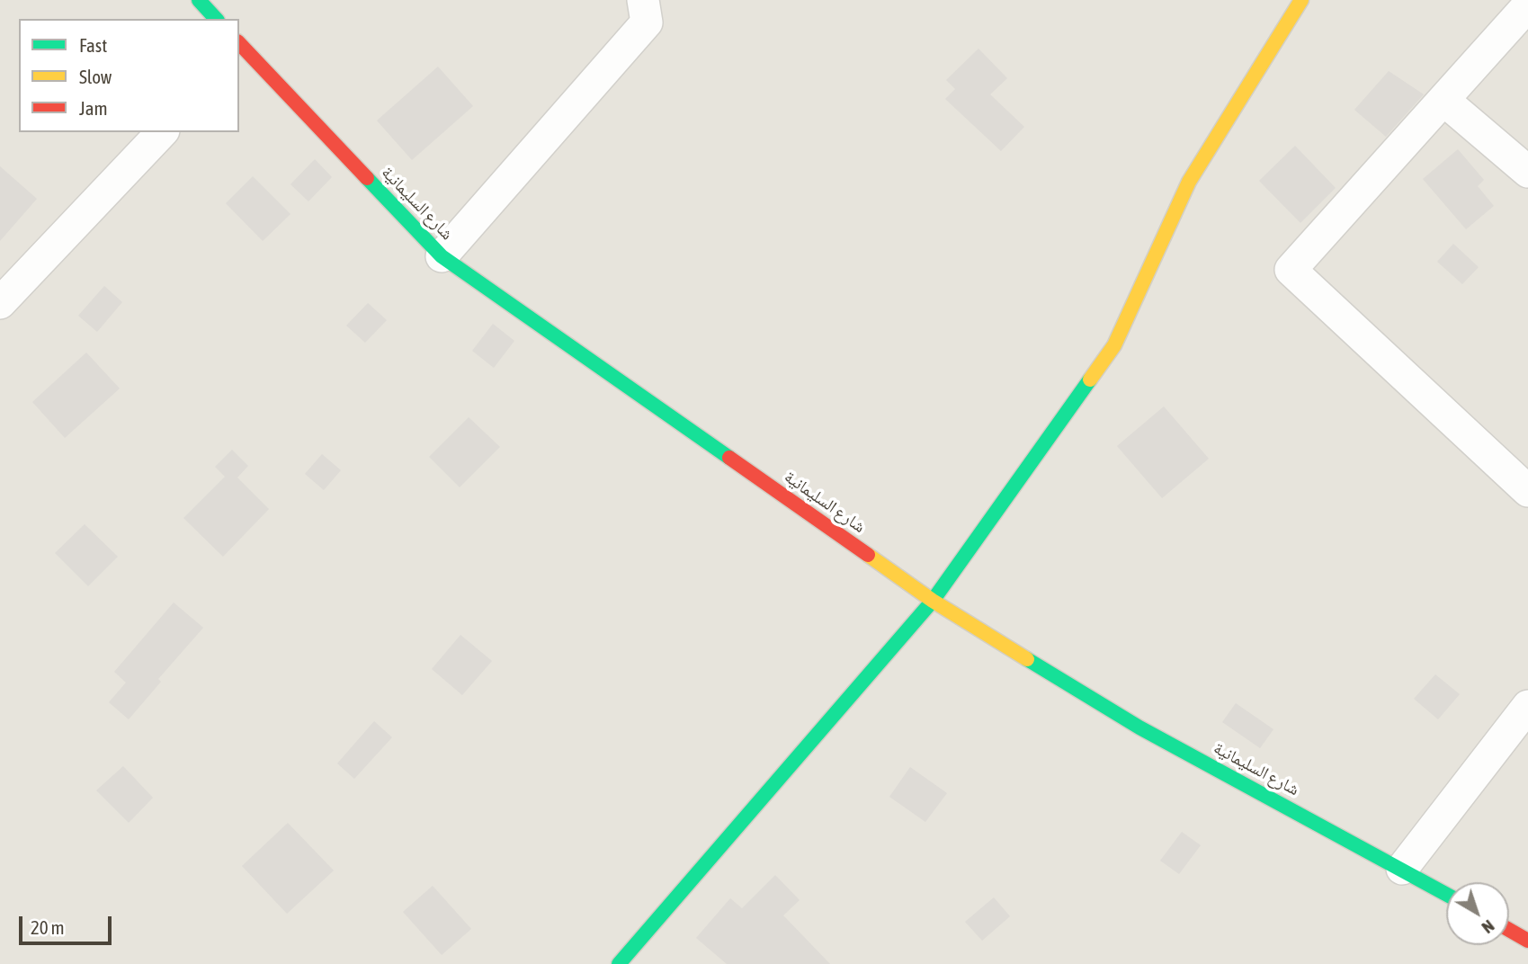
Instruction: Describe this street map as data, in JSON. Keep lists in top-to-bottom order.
{
  "streets": {
    "street": ["شارع السليمانية"]
  },
  "legend": ["Fast", "Slow", "Jam"],
  "scale_bar": "20 m",
  "north": "bottom right"
}
